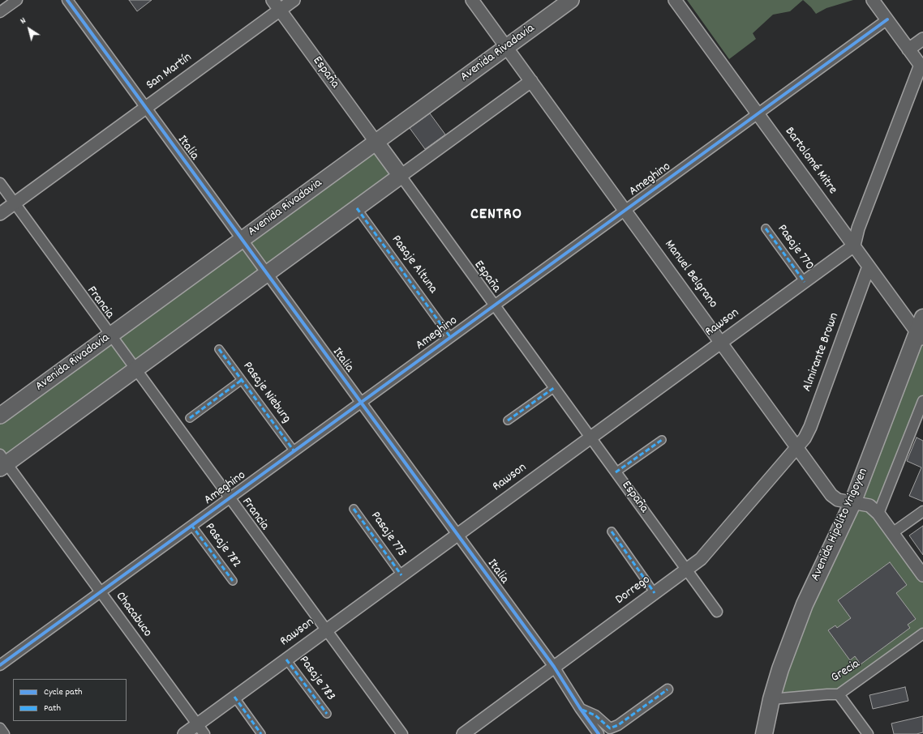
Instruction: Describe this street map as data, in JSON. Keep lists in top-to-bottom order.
{
  "streets": {
    "highway": ["Avenida Hipólito Yrigoyen"],
    "main road": ["Avenida Rivadavia", "España"],
    "street": [
      "San Martín",
      "Italia",
      "Bartolomé Mitre",
      "Ameghino",
      "Pasaje 770",
      "Pasaje Altuna",
      "Manuel Belgrano",
      "Francia",
      "Rawson",
      "Almirante Brown",
      "Pasaje Nieburg",
      "Pasaje 775",
      "Pasaje 782",
      "Dorrego",
      "Chacabuco",
      "Grecia",
      "Pasaje 783"
    ]
  },
  "crossings": [
    ["Avenida Rivadavia", "España"],
    ["Avenida Rivadavia", "Italia"],
    ["Avenida Rivadavia", "Manuel Belgrano"],
    ["Avenida Rivadavia", "Francia"],
    ["San Martín", "España"],
    ["San Martín", "Italia"],
    ["San Martín", "Francia"],
    ["España", "Ameghino"],
    ["España", "Rawson"],
    ["España", "Dorrego"],
    ["Italia", "Ameghino"],
    ["Italia", "Rawson"],
    ["Italia", "Dorrego"],
    ["Bartolomé Mitre", "Ameghino"],
    ["Bartolomé Mitre", "Rawson"],
    ["Bartolomé Mitre", "Almirante Brown"],
    ["Bartolomé Mitre", "Avenida Hipólito Yrigoyen"],
    ["Ameghino", "Pasaje Altuna"],
    ["Ameghino", "Manuel Belgrano"],
    ["Ameghino", "Francia"],
    ["Ameghino", "Pasaje Nieburg"],
    ["Ameghino", "Pasaje 782"],
    ["Ameghino", "Chacabuco"],
    ["Pasaje 770", "Rawson"],
    ["Manuel Belgrano", "Rawson"],
    ["Manuel Belgrano", "Almirante Brown"],
    ["Manuel Belgrano", "Avenida Hipólito Yrigoyen"],
    ["Manuel Belgrano", "Dorrego"],
    ["Francia", "Rawson"],
    ["Rawson", "Pasaje 775"],
    ["Rawson", "Chacabuco"],
    ["Rawson", "Pasaje 783"],
    ["Almirante Brown", "Dorrego"],
    ["Avenida Hipólito Yrigoyen", "Grecia"]
  ],
  "districts": ["CENTRO"],
  "legend": ["Cycle path", "Path"],
  "north": "top left"
}
